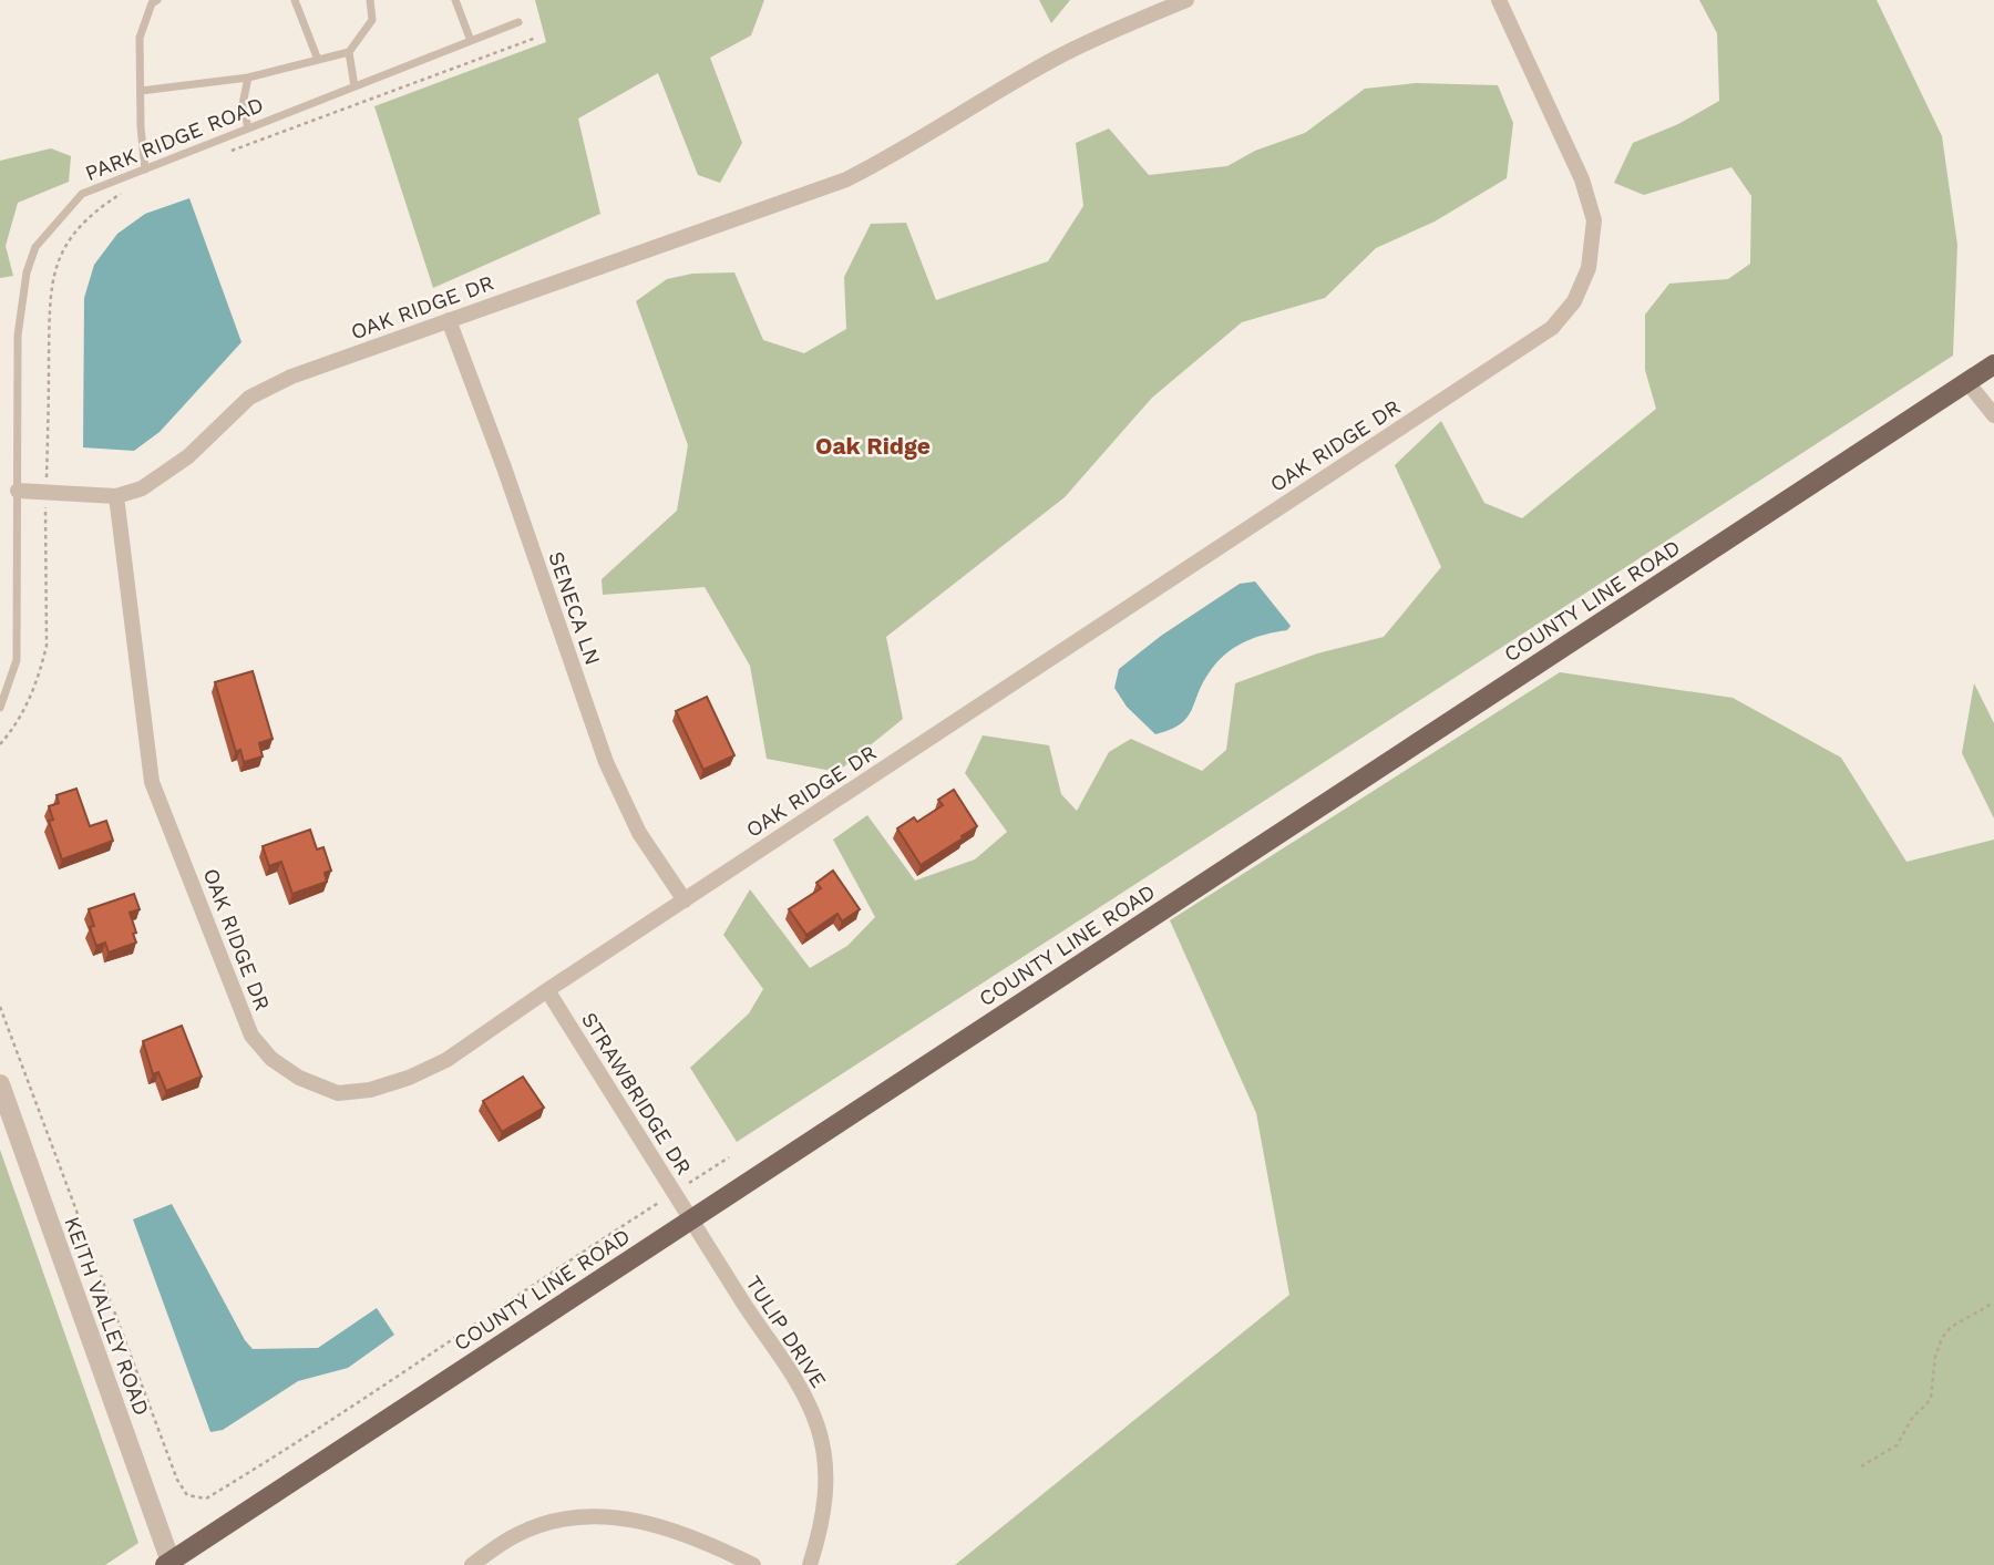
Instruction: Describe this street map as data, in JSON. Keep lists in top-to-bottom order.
{
  "streets": {
    "main road": ["COUNTY LINE ROAD"],
    "street": [
      "OAK RIDGE DR",
      "SENECA LN",
      "STRAWBRIDGE DR",
      "KEITH VALLEY ROAD",
      "TULIP DRIVE"
    ],
    "lane": ["PARK RIDGE ROAD"]
  },
  "crossings": [
    ["PARK RIDGE ROAD", "OAK RIDGE DR"],
    ["OAK RIDGE DR", "SENECA LN"],
    ["OAK RIDGE DR", "STRAWBRIDGE DR"],
    ["COUNTY LINE ROAD", "STRAWBRIDGE DR"],
    ["COUNTY LINE ROAD", "KEITH VALLEY ROAD"],
    ["COUNTY LINE ROAD", "TULIP DRIVE"],
    ["STRAWBRIDGE DR", "TULIP DRIVE"]
  ],
  "districts": ["Oak Ridge"]
}
